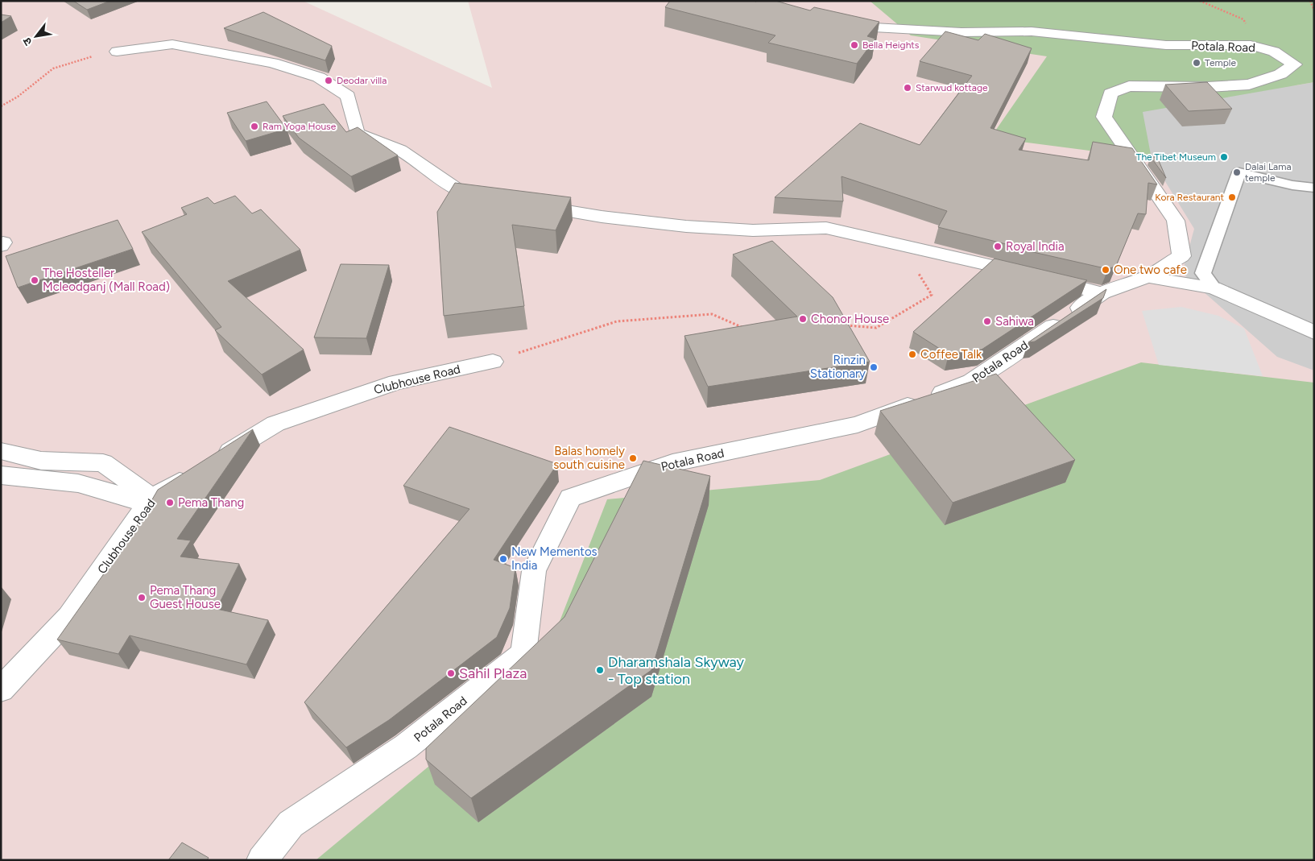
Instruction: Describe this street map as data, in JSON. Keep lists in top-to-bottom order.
{
  "streets": {
    "street": ["Potala Road", "Clubhouse Road"]
  },
  "places": [
    "Bella Heights",
    "Temple",
    "Deodar villa",
    "Starwud kottage",
    "Ram Yoga House",
    "The Tibet Museum",
    "Dalai Lama temple",
    "Kora Restaurant",
    "Royal India",
    "One two cafe",
    "The Hosteller Mcleodganj (Mall Road)",
    "Chonor House",
    "Sahiwa",
    "Coffee Talk",
    "Rinzin Stationary",
    "Balas homely south cuisine",
    "Pema Thang",
    "New Mementos India",
    "Pema Thang Guest House",
    "Dharamshala Skyway - Top station",
    "Sahil Plaza"
  ],
  "north": "bottom left"
}
